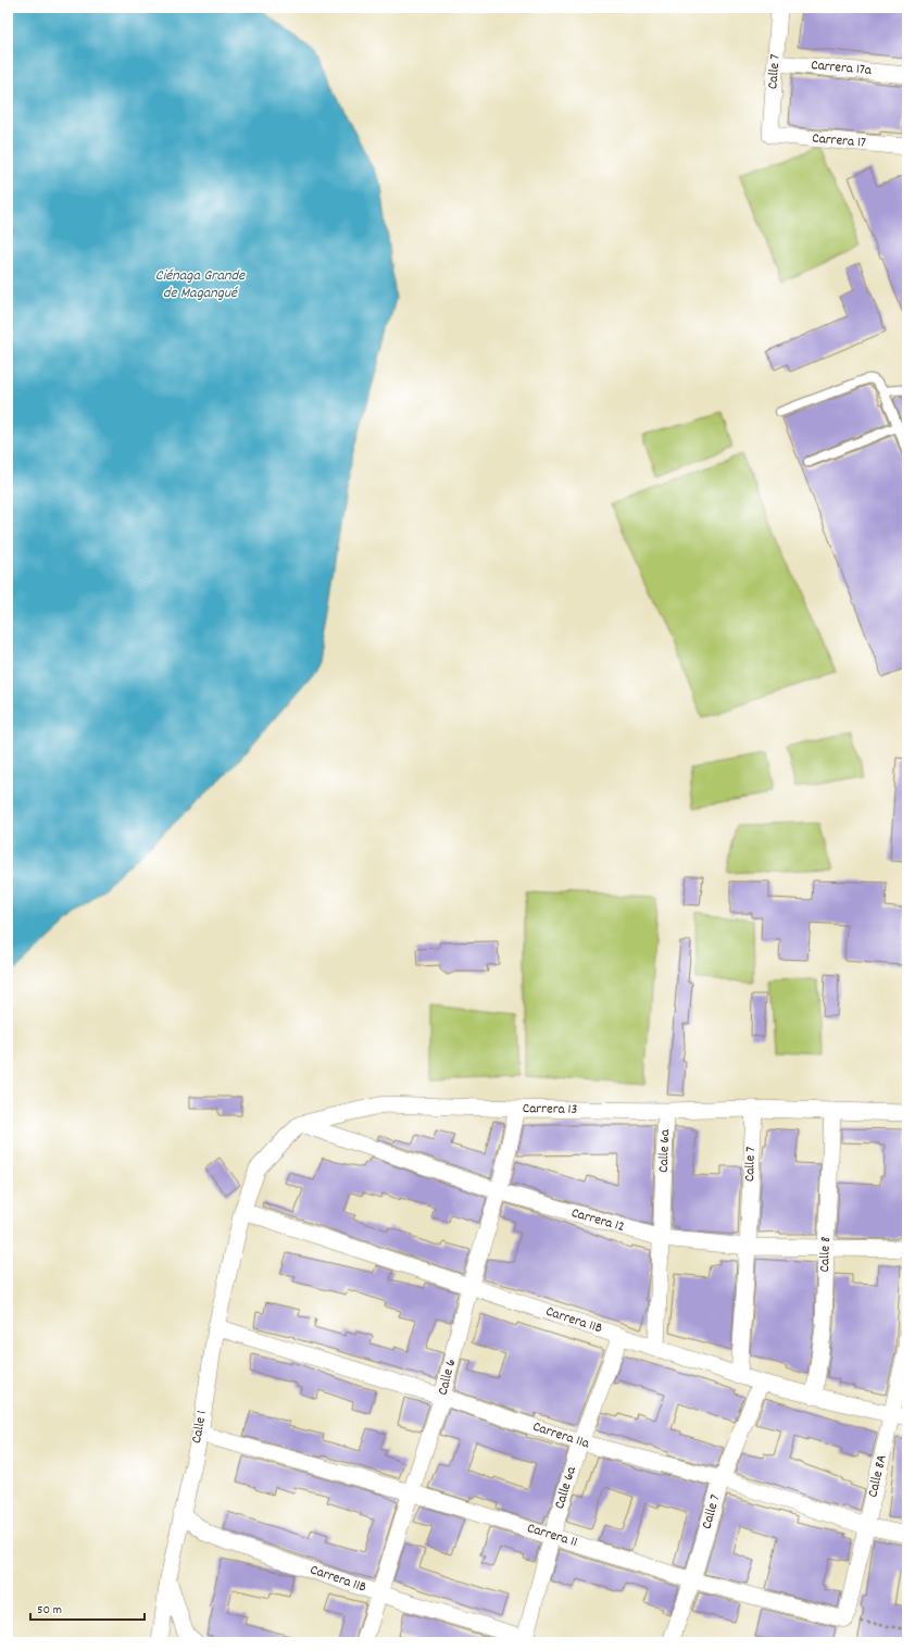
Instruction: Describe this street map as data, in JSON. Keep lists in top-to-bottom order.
{
  "streets": {
    "street": [
      "Carrera 17a",
      "Calle 7",
      "Carrera 17",
      "Carrera 13",
      "Calle 6a",
      "Carrera 12",
      "Calle 8",
      "Carrera 11B",
      "Calle 6",
      "Calle 1",
      "Carrera 11a",
      "Calle 8A",
      "Carrera 11"
    ]
  },
  "crossings": [
    ["Carrera 17a", "Calle 7"],
    ["Calle 7", "Carrera 17"],
    ["Calle 7", "Carrera 13"],
    ["Calle 7", "Carrera 12"],
    ["Calle 7", "Carrera 11B"],
    ["Calle 7", "Carrera 11a"],
    ["Calle 7", "Carrera 11"],
    ["Carrera 13", "Calle 6a"],
    ["Carrera 13", "Carrera 12"],
    ["Carrera 13", "Calle 8"],
    ["Carrera 13", "Carrera 11B"],
    ["Carrera 13", "Calle 6"],
    ["Carrera 13", "Calle 1"],
    ["Calle 6a", "Carrera 12"],
    ["Calle 6a", "Carrera 11B"],
    ["Calle 6a", "Carrera 11a"],
    ["Calle 6a", "Carrera 11"],
    ["Carrera 12", "Calle 8"],
    ["Carrera 12", "Calle 6"],
    ["Calle 8", "Carrera 11B"],
    ["Carrera 11B", "Calle 6"],
    ["Carrera 11B", "Calle 1"],
    ["Carrera 11B", "Calle 8A"],
    ["Calle 6", "Carrera 11a"],
    ["Calle 6", "Carrera 11"],
    ["Calle 1", "Carrera 11a"],
    ["Calle 1", "Carrera 11"],
    ["Carrera 11a", "Calle 8A"],
    ["Calle 8A", "Carrera 11"]
  ],
  "water": ["Ciénaga Grande de Magangué"],
  "scale_bar": "50 m"
}
